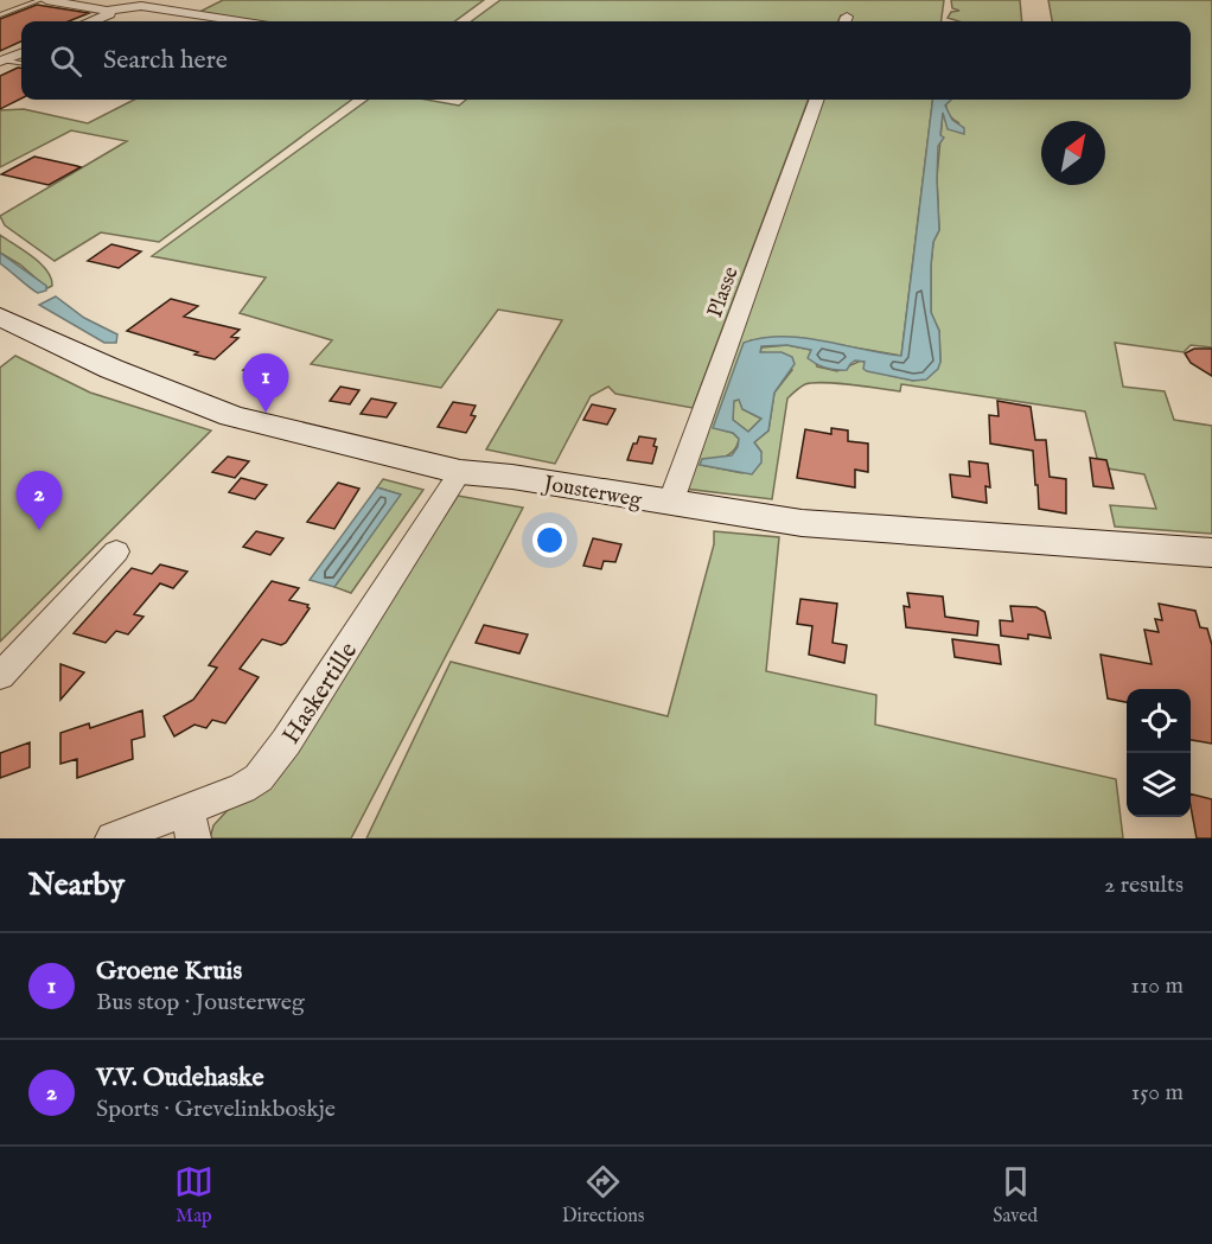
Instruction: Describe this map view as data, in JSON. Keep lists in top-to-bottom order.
{
  "streets": {
    "street": ["Plasse", "Jousterweg", "Haskertille"]
  },
  "crossings": [
    ["Plasse", "Jousterweg"],
    ["Jousterweg", "Haskertille"]
  ],
  "north": "top right",
  "page": {
    "search": "Search here",
    "pins": ["1", "2"],
    "heading": ["Nearby", "2 results"],
    "list": [
      {
        "mark": "1",
        "name": "Groene Kruis",
        "note": "Bus stop · Jousterweg",
        "value": "110 m"
      },
      {
        "mark": "2",
        "name": "V.V. Oudehaske",
        "note": "Sports · Grevelinkboskje",
        "value": "150 m"
      }
    ],
    "nav": ["Map", "Directions", "Saved"]
  }
}
